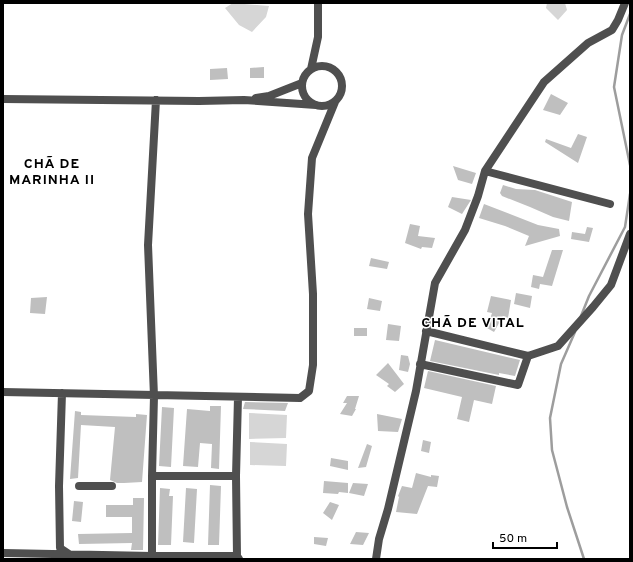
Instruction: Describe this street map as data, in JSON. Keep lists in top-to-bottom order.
{
  "districts": ["CHÃ DE MARINHA II", "CHÃ DE VITAL"],
  "scale_bar": "50 m"
}
